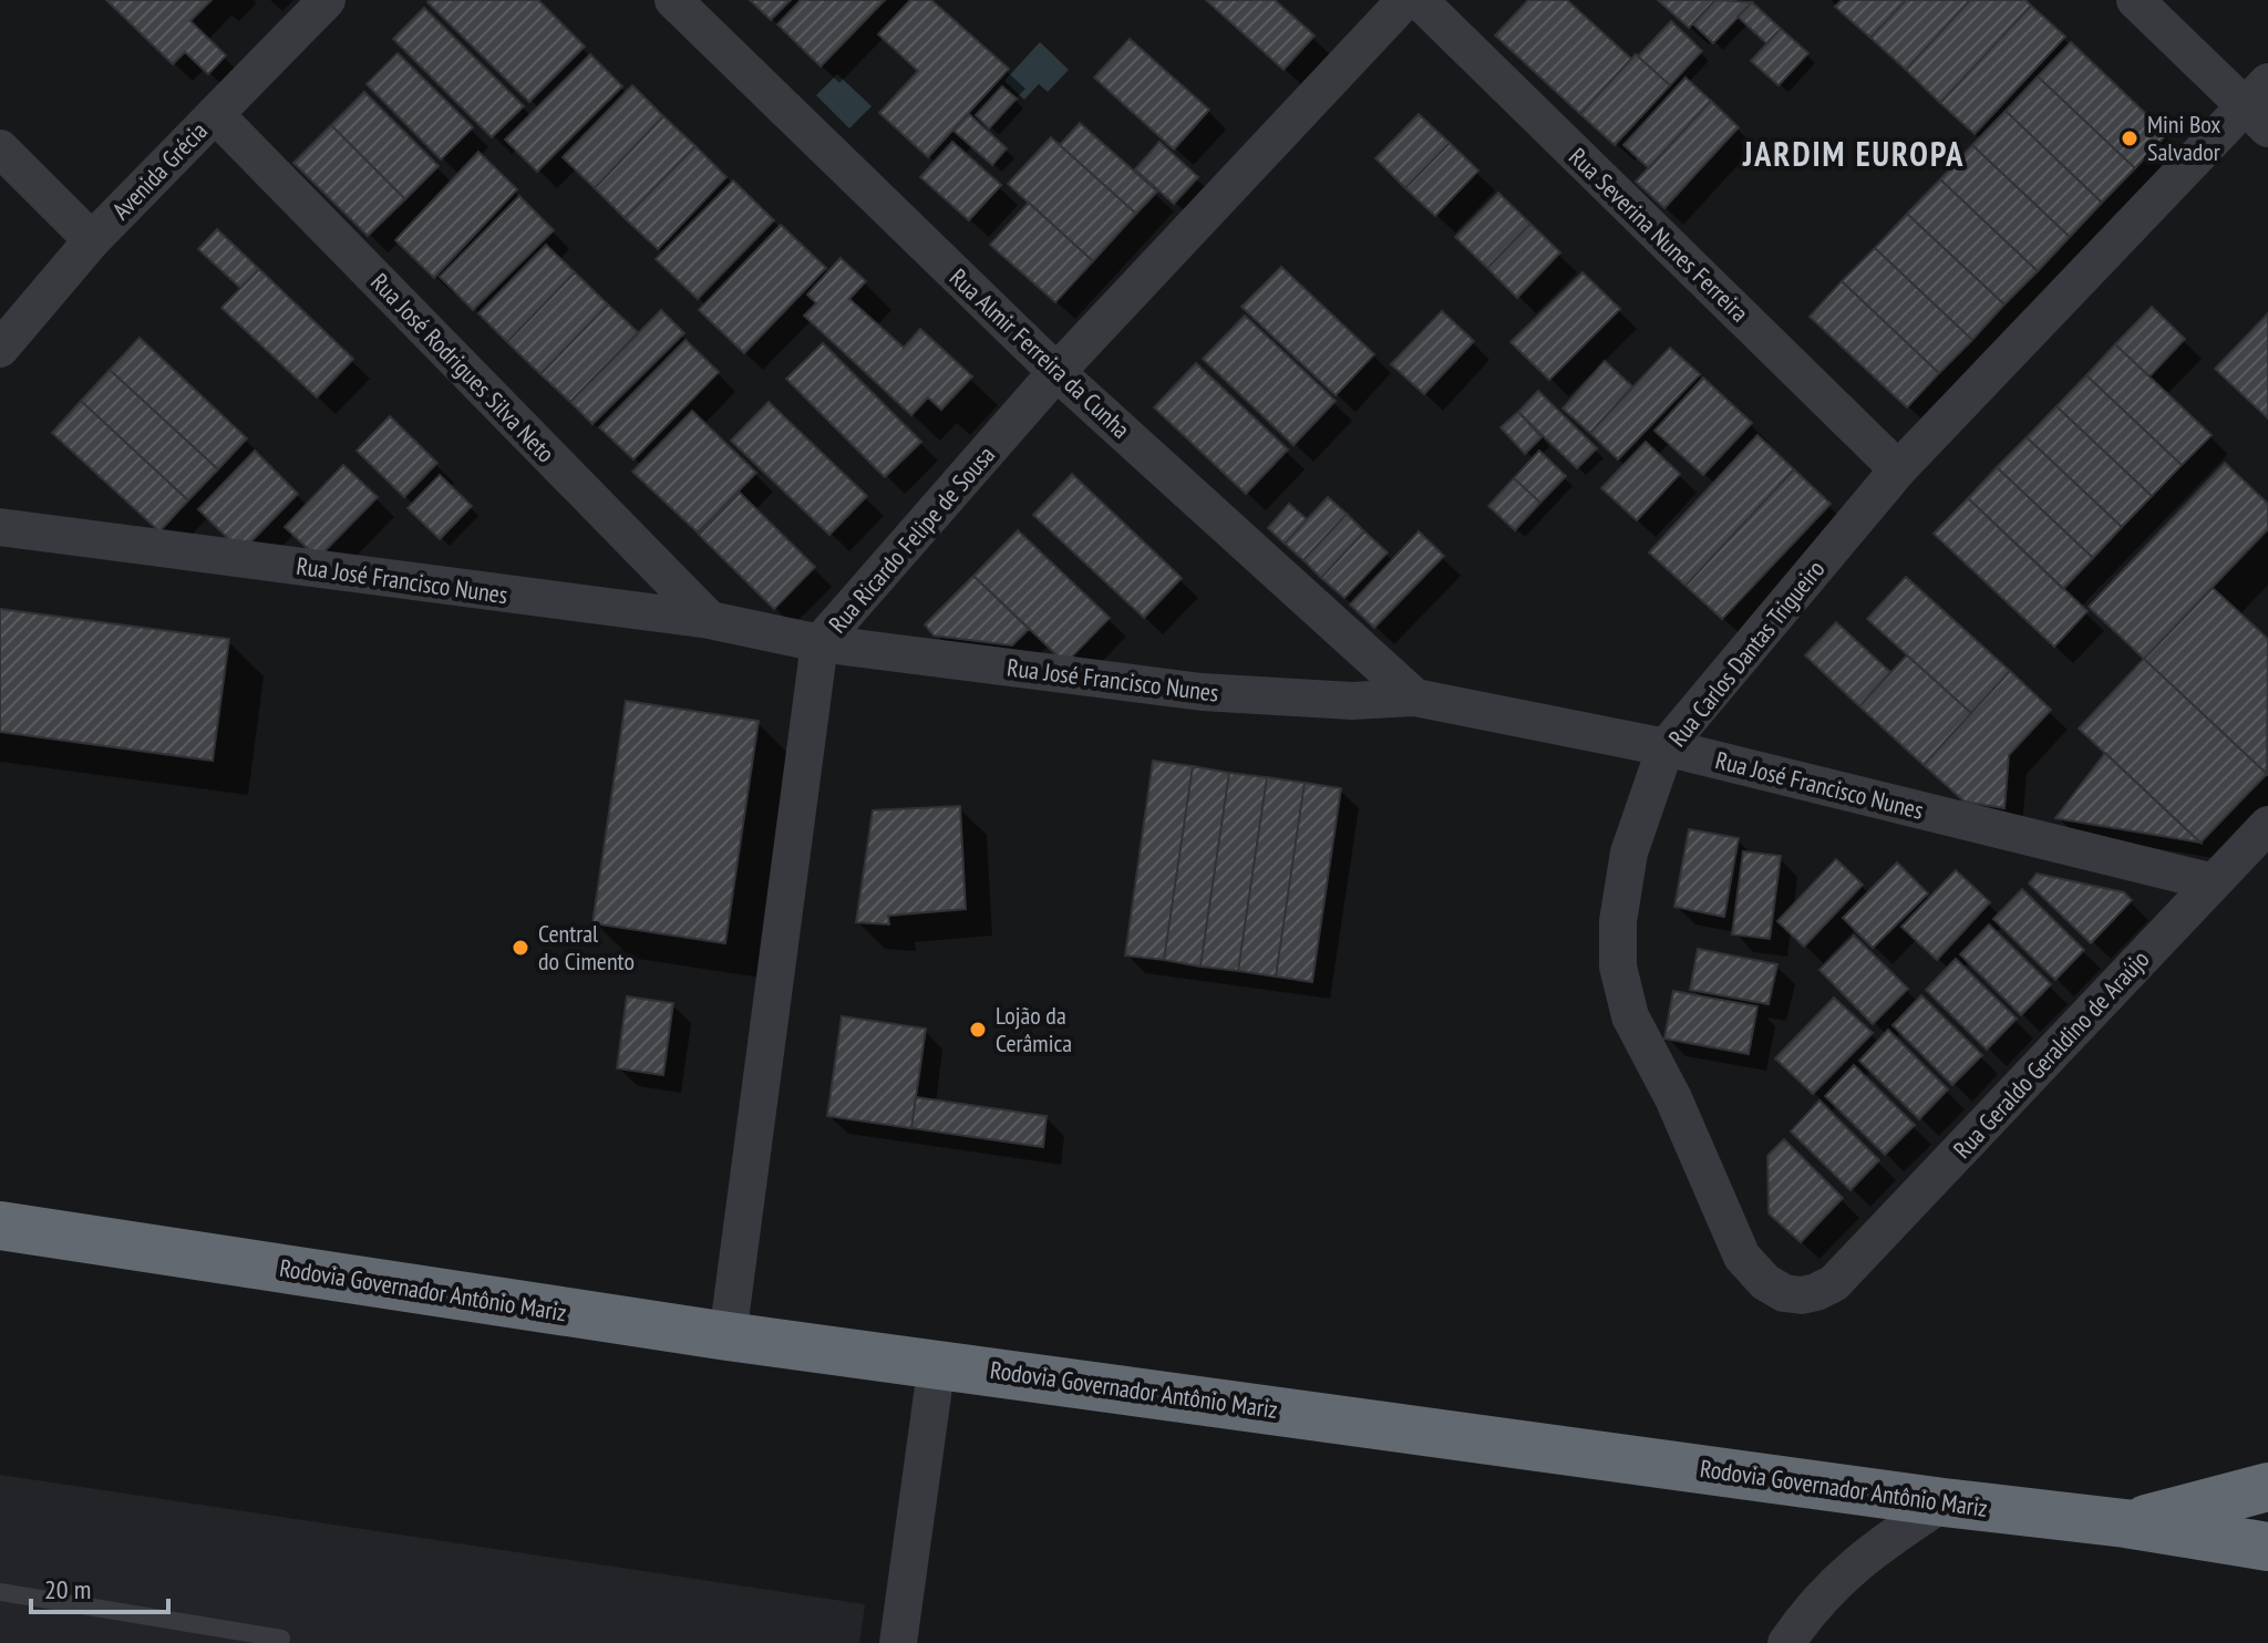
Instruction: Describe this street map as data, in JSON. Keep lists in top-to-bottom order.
{
  "streets": {
    "highway": ["Rodovia Governador Antônio Mariz"],
    "street": [
      "Avenida Grécia",
      "Rua Severina Nunes Ferreira",
      "Rua Almir Ferreira da Cunha",
      "Rua José Rodrigues Silva Neto",
      "Rua Ricardo Felipe de Sousa",
      "Rua José Francisco Nunes",
      "Rua Carlos Dantas Trigueiro",
      "Rua Geraldo Geraldino de Araújo"
    ]
  },
  "crossings": [
    ["Avenida Grécia", "Rua José Rodrigues Silva Neto"],
    ["Rua Severina Nunes Ferreira", "Rua Carlos Dantas Trigueiro"],
    ["Rua Almir Ferreira da Cunha", "Rua Ricardo Felipe de Sousa"],
    ["Rua Almir Ferreira da Cunha", "Rua José Francisco Nunes"],
    ["Rua José Rodrigues Silva Neto", "Rua José Francisco Nunes"],
    ["Rua Ricardo Felipe de Sousa", "Rua José Francisco Nunes"],
    ["Rua Ricardo Felipe de Sousa", "Rodovia Governador Antônio Mariz"],
    ["Rua José Francisco Nunes", "Rua Carlos Dantas Trigueiro"],
    ["Rua José Francisco Nunes", "Rua Geraldo Geraldino de Araújo"],
    ["Rua Carlos Dantas Trigueiro", "Rua Geraldo Geraldino de Araújo"]
  ],
  "districts": ["JARDIM EUROPA"],
  "places": ["Mini Box Salvador", "Central do Cimento", "Lojão da Cerâmica"],
  "scale_bar": "20 m"
}
